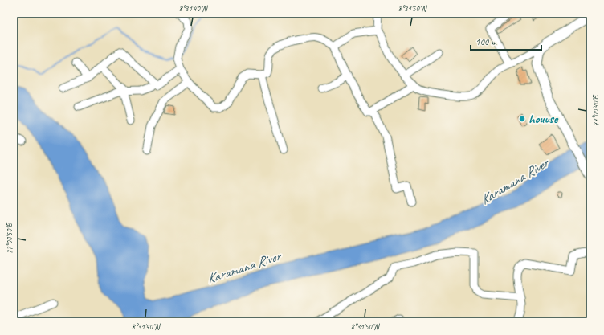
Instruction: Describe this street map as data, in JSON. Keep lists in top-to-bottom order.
{
  "water": ["Karamana River"],
  "places": ["houuse"],
  "scale_bar": "100 m",
  "coordinates": [
    "8°31'40\"N",
    "8°31'50\"N",
    "77°00'40\"E",
    "77°00'50\"E"
  ]
}
